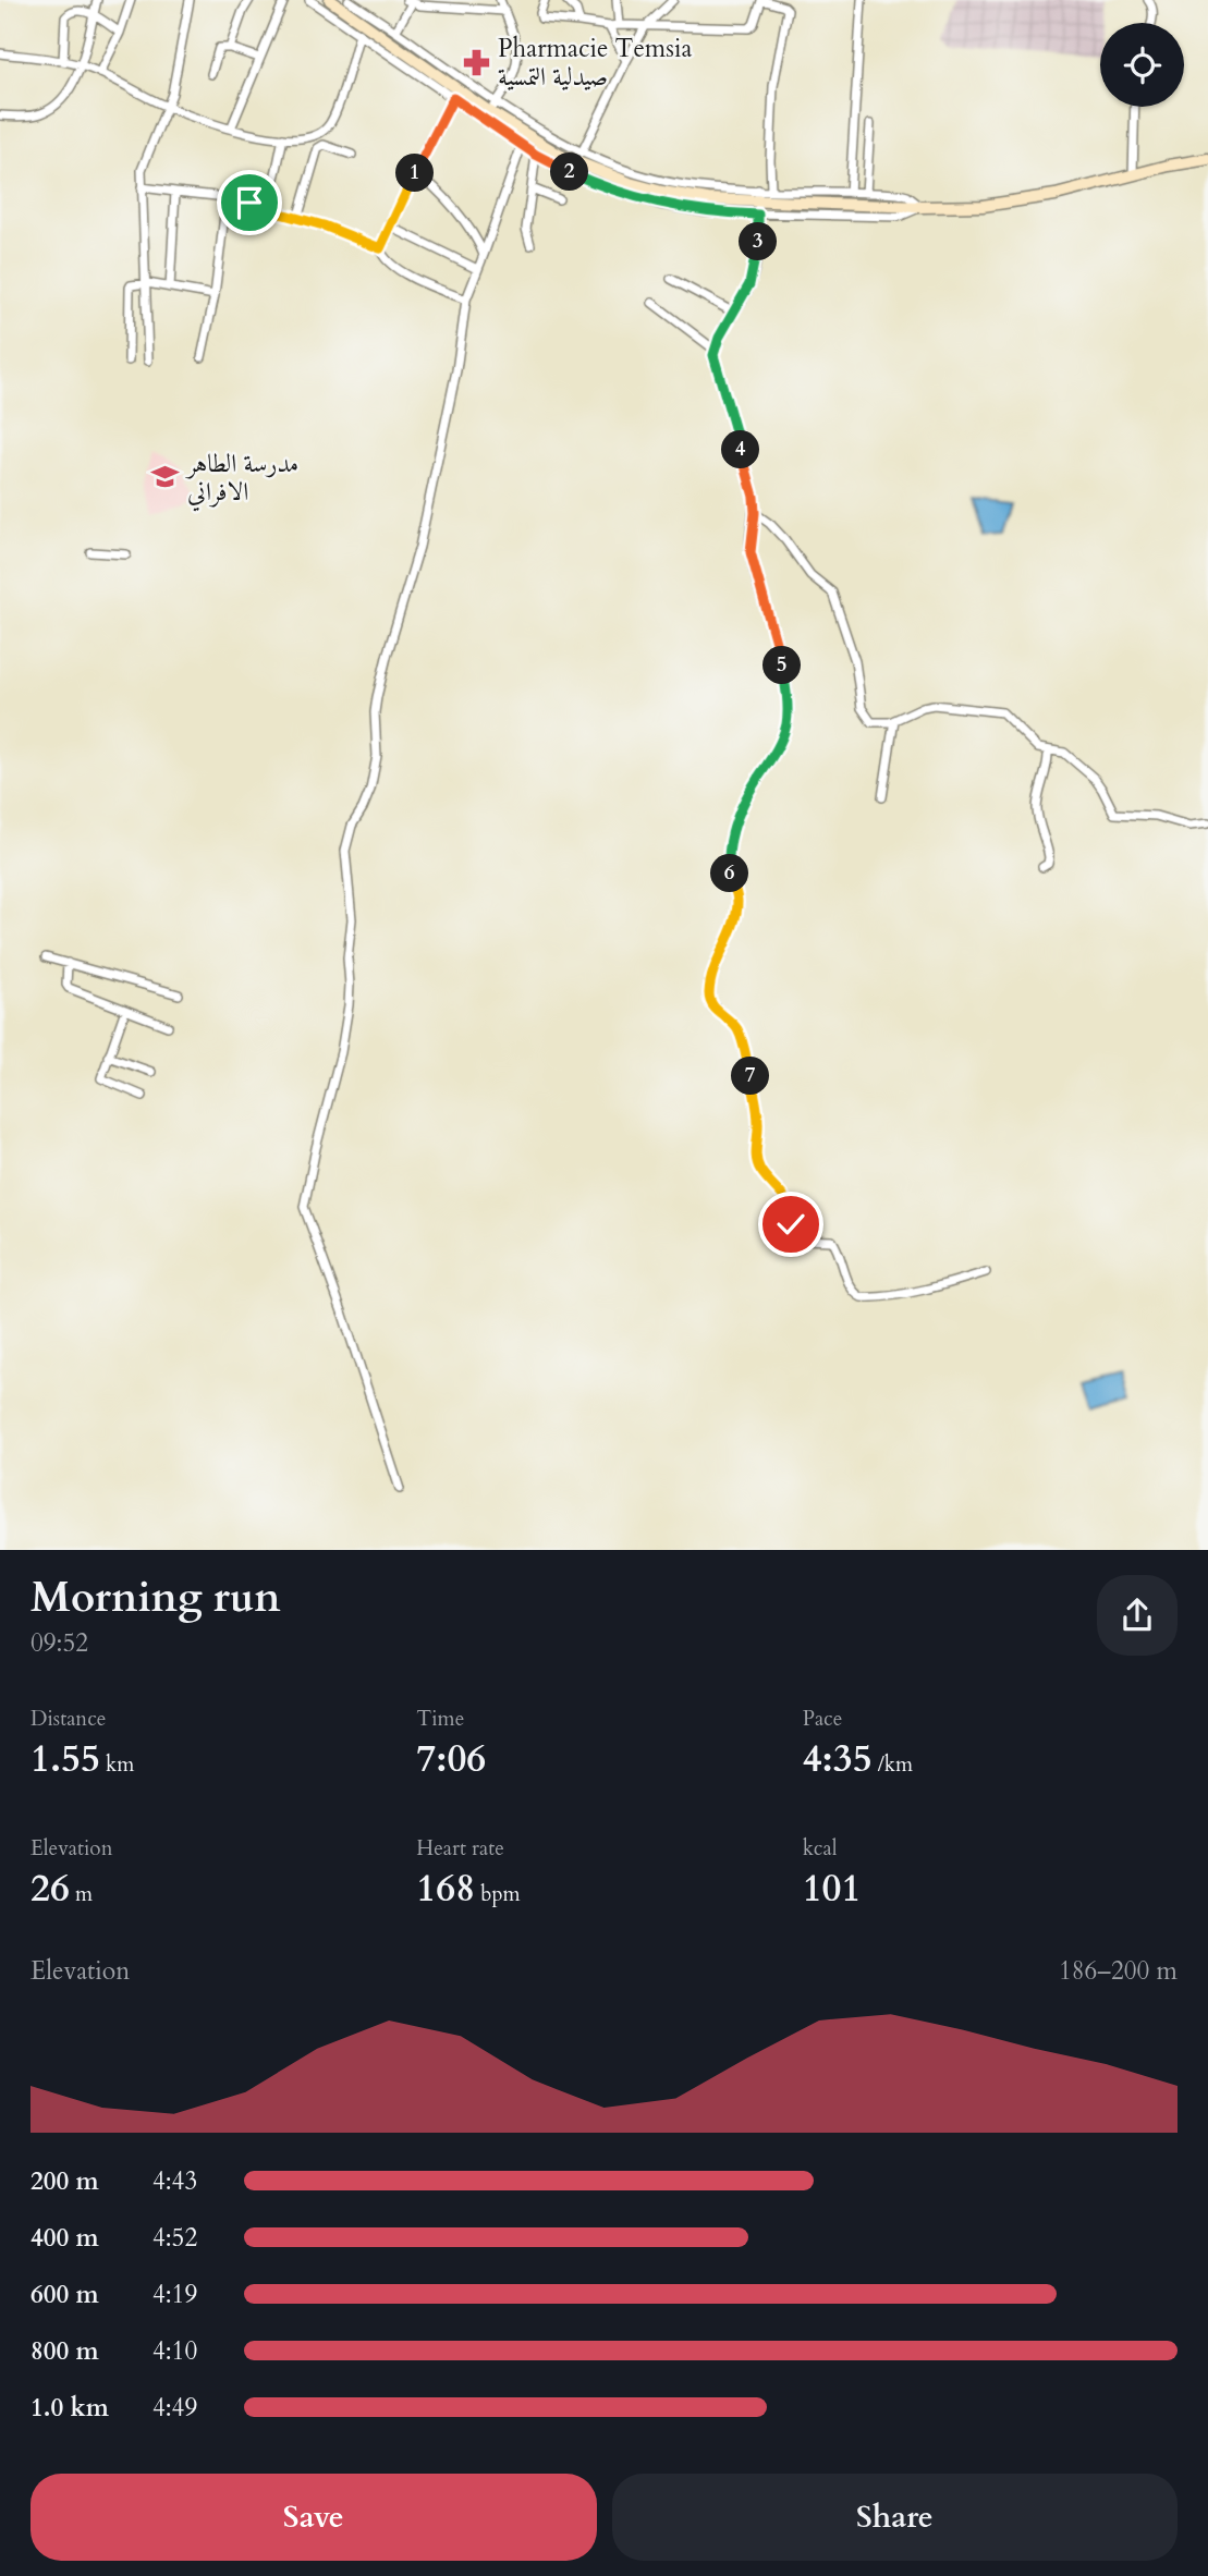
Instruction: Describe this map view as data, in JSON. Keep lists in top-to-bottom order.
{
  "places": {
    "pharmacy": ["Pharmacie Temsia صيدلية التمسية"],
    "school or university": ["مدرسة الطاهر الافراني"]
  },
  "page": {
    "pins": [
      "2",
      "1",
      "3",
      "4",
      "5",
      "6",
      "7"
    ],
    "heading": ["Morning run", "09:52"],
    "stats": [
      ["Distance", "1.55 km"],
      ["Time", "7:06"],
      ["Pace", "4:35 /km"],
      ["Elevation", "26 m"],
      ["Heart rate", "168 bpm"],
      ["kcal", "101"]
    ],
    "chart": ["Elevation", "186–200 m"],
    "list": [
      {
        "name": "200 m",
        "note": "4:43"
      },
      {
        "name": "400 m",
        "note": "4:52"
      },
      {
        "name": "600 m",
        "note": "4:19"
      },
      {
        "name": "800 m",
        "note": "4:10"
      },
      {
        "name": "1.0 km",
        "note": "4:49"
      }
    ],
    "buttons": ["Save", "Share"]
  }
}
